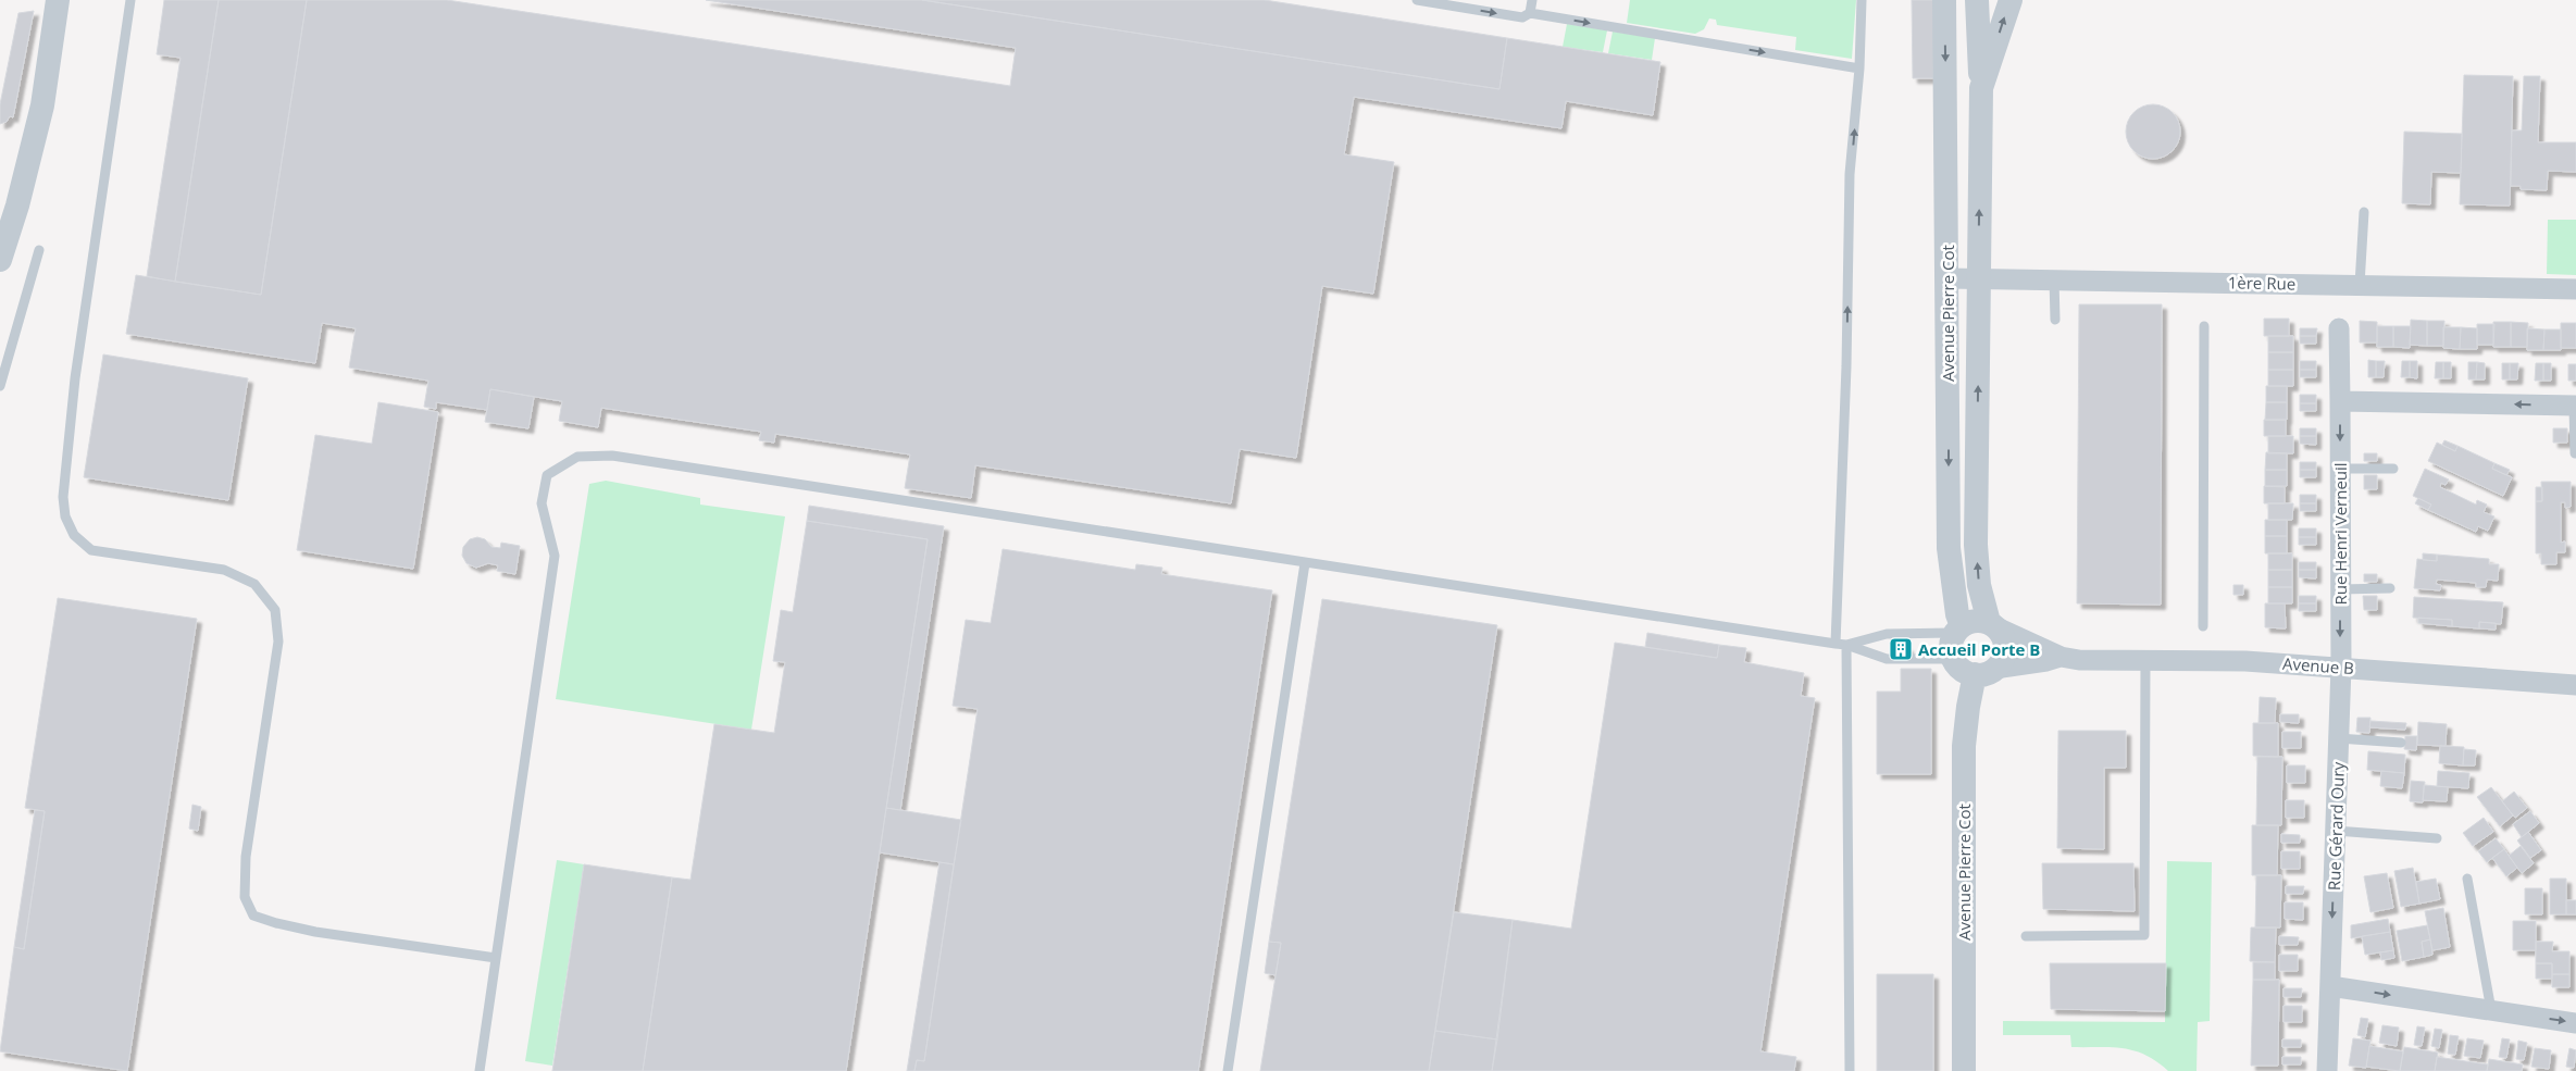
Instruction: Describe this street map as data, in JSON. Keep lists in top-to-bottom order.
{
  "streets": {
    "street": [
      "1ère Rue",
      "Avenue Pierre Cot",
      "Rue Henri Verneuil",
      "Avenue B",
      "Rue Gérard Oury"
    ]
  },
  "crossings": [
    ["1ère Rue", "Avenue Pierre Cot"],
    ["Avenue Pierre Cot", "Avenue B"],
    ["Rue Henri Verneuil", "Avenue B"],
    ["Rue Henri Verneuil", "Rue Gérard Oury"],
    ["Avenue B", "Rue Gérard Oury"]
  ],
  "one_way": ["Rue Henri Verneuil", "Rue Gérard Oury"],
  "places": {
    "building": ["Accueil Porte B"]
  }
}
